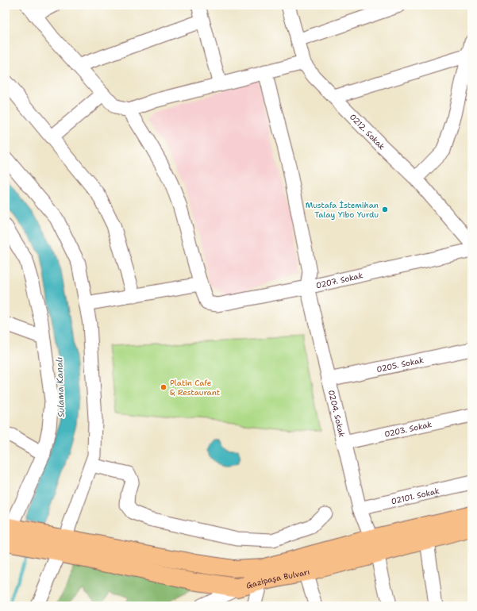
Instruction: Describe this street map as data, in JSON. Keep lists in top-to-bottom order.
{
  "streets": {
    "main road": ["Gazipaşa Bulvarı"],
    "street": [
      "0212. Sokak",
      "0207. Sokak",
      "0205. Sokak",
      "0204. Sokak",
      "0203. Sokak",
      "02101. Sokak"
    ]
  },
  "crossings": [
    ["0207. Sokak", "0204. Sokak"],
    ["0205. Sokak", "0204. Sokak"],
    ["0204. Sokak", "0203. Sokak"],
    ["0204. Sokak", "02101. Sokak"],
    ["0204. Sokak", "Gazipaşa Bulvarı"]
  ],
  "water": ["Sulama Kanalı"],
  "places": ["Mustafa İstemihan Talay Yibo Yurdu", "Platin Cafe & Restaurant"]
}
